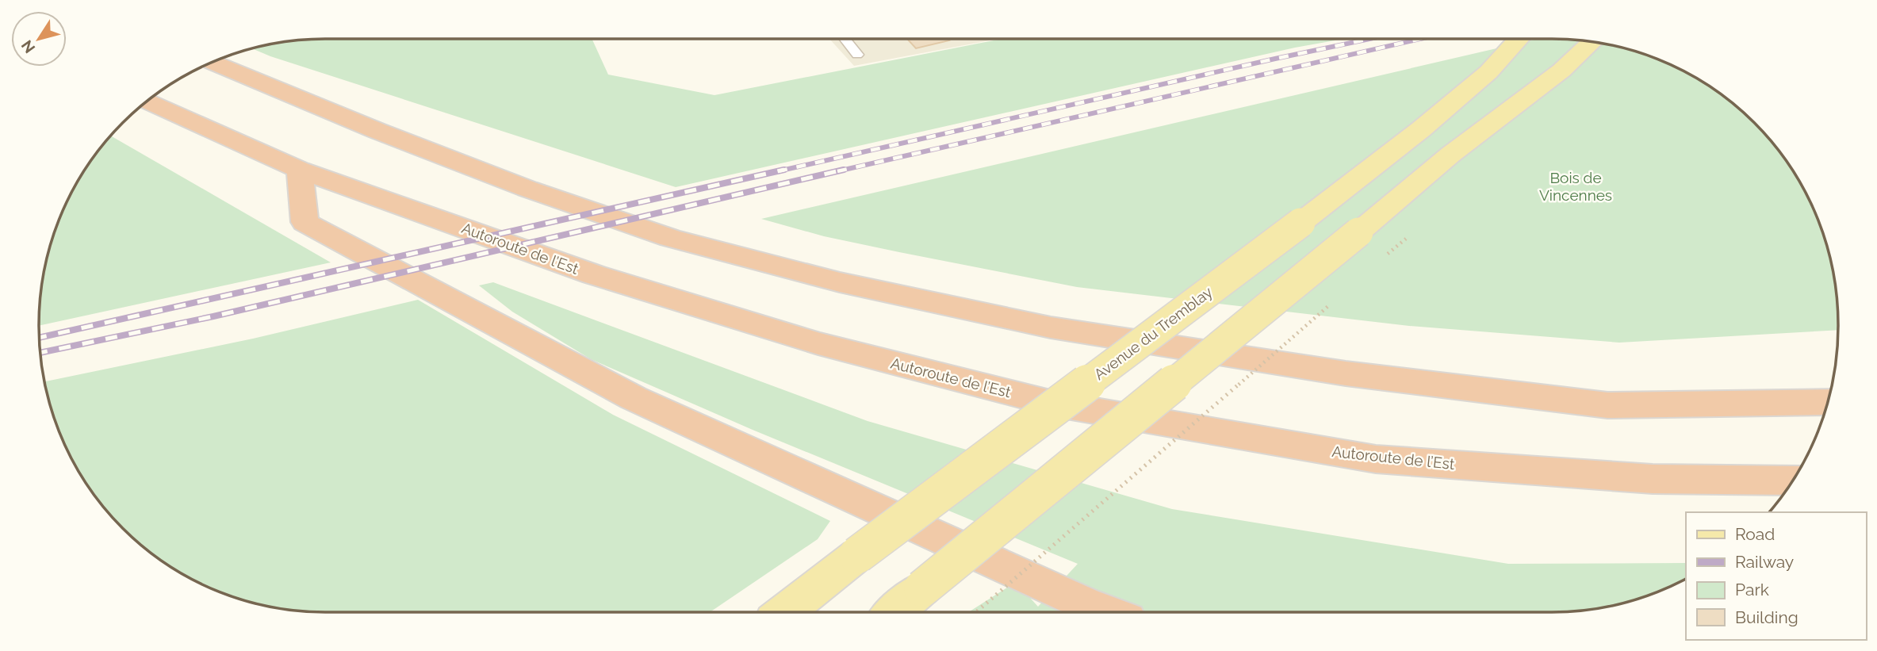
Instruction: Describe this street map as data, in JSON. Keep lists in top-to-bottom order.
{
  "streets": {
    "highway": ["Autoroute de l’Est"],
    "main road": ["Avenue du Tremblay"]
  },
  "parks": ["Bois de Vincennes"],
  "legend": [
    "Road",
    "Railway",
    "Park",
    "Building"
  ],
  "north": "bottom left"
}
